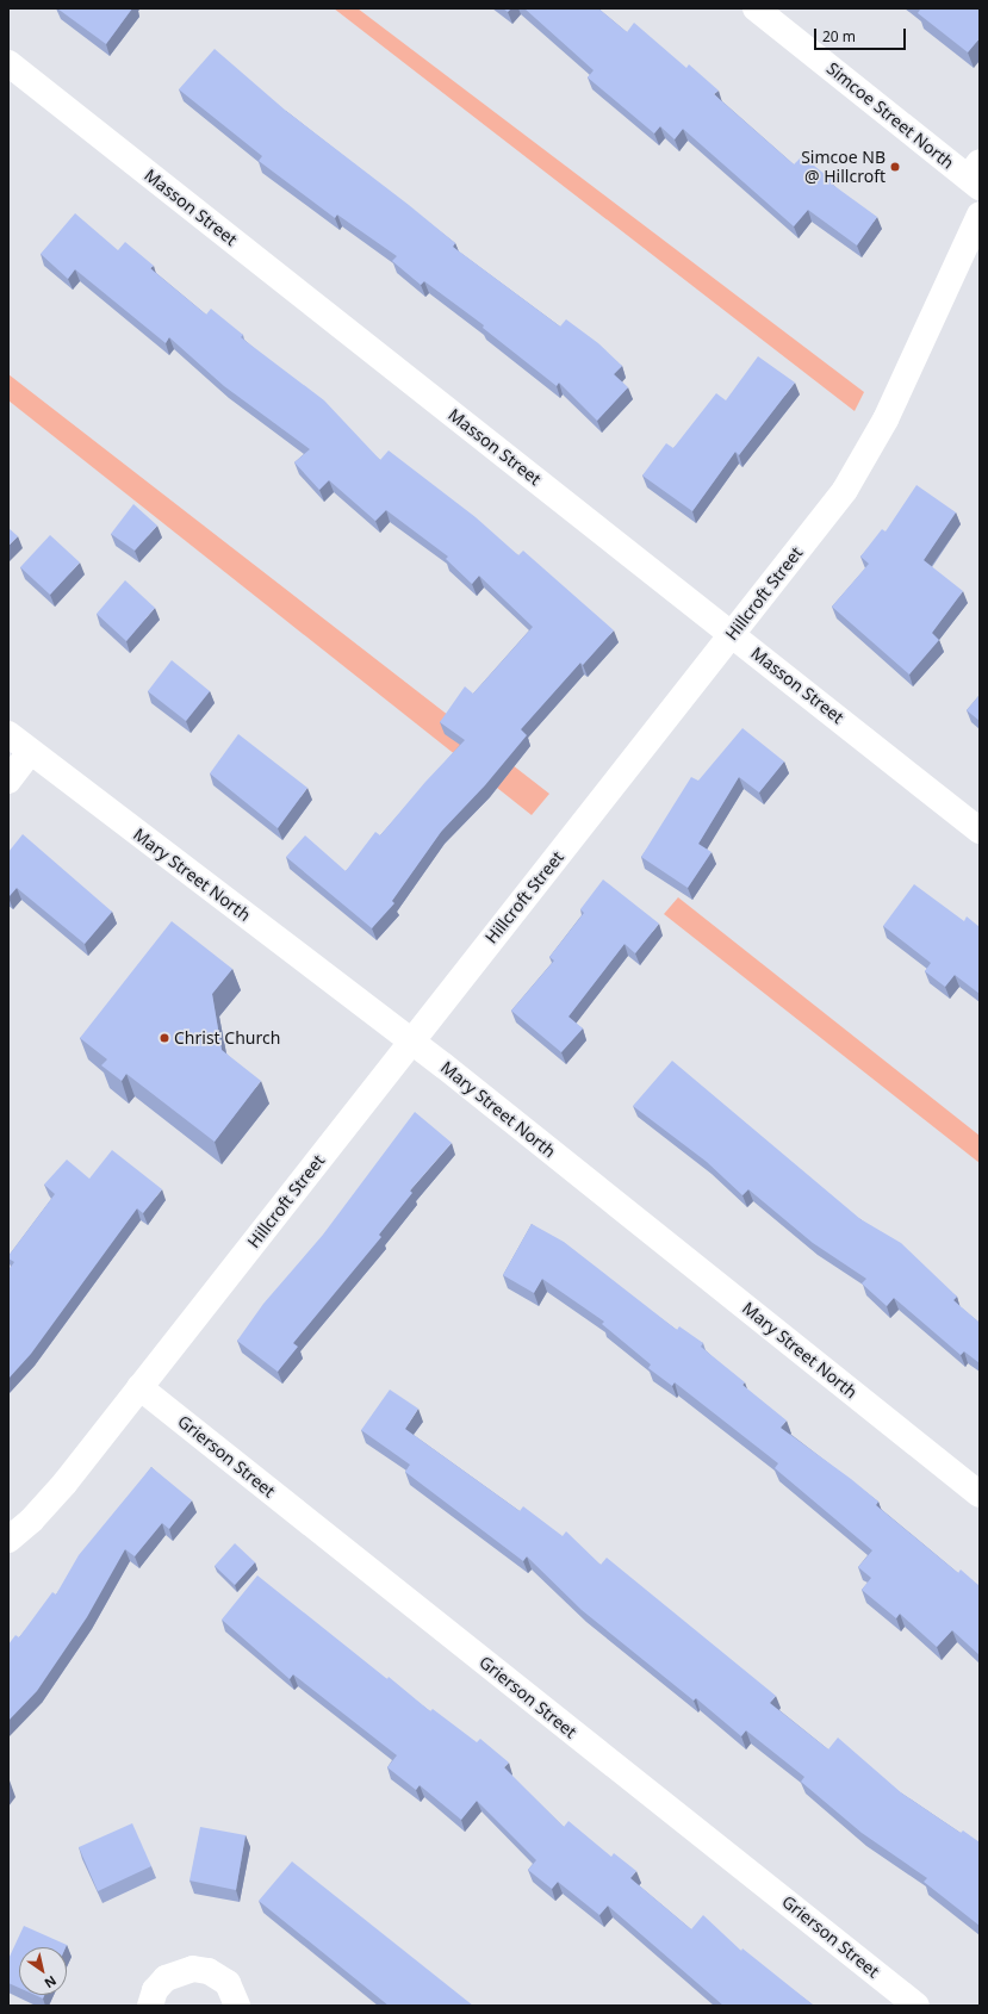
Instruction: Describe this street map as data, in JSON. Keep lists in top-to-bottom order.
{
  "streets": {
    "street": [
      "Simcoe Street North",
      "Masson Street",
      "Hillcroft Street",
      "Mary Street North",
      "Grierson Street"
    ]
  },
  "crossings": [
    ["Masson Street", "Hillcroft Street"],
    ["Hillcroft Street", "Mary Street North"],
    ["Hillcroft Street", "Grierson Street"]
  ],
  "places": ["Simcoe NB @ Hillcroft", "Christ Church"],
  "scale_bar": "20 m",
  "north": "bottom right"
}
